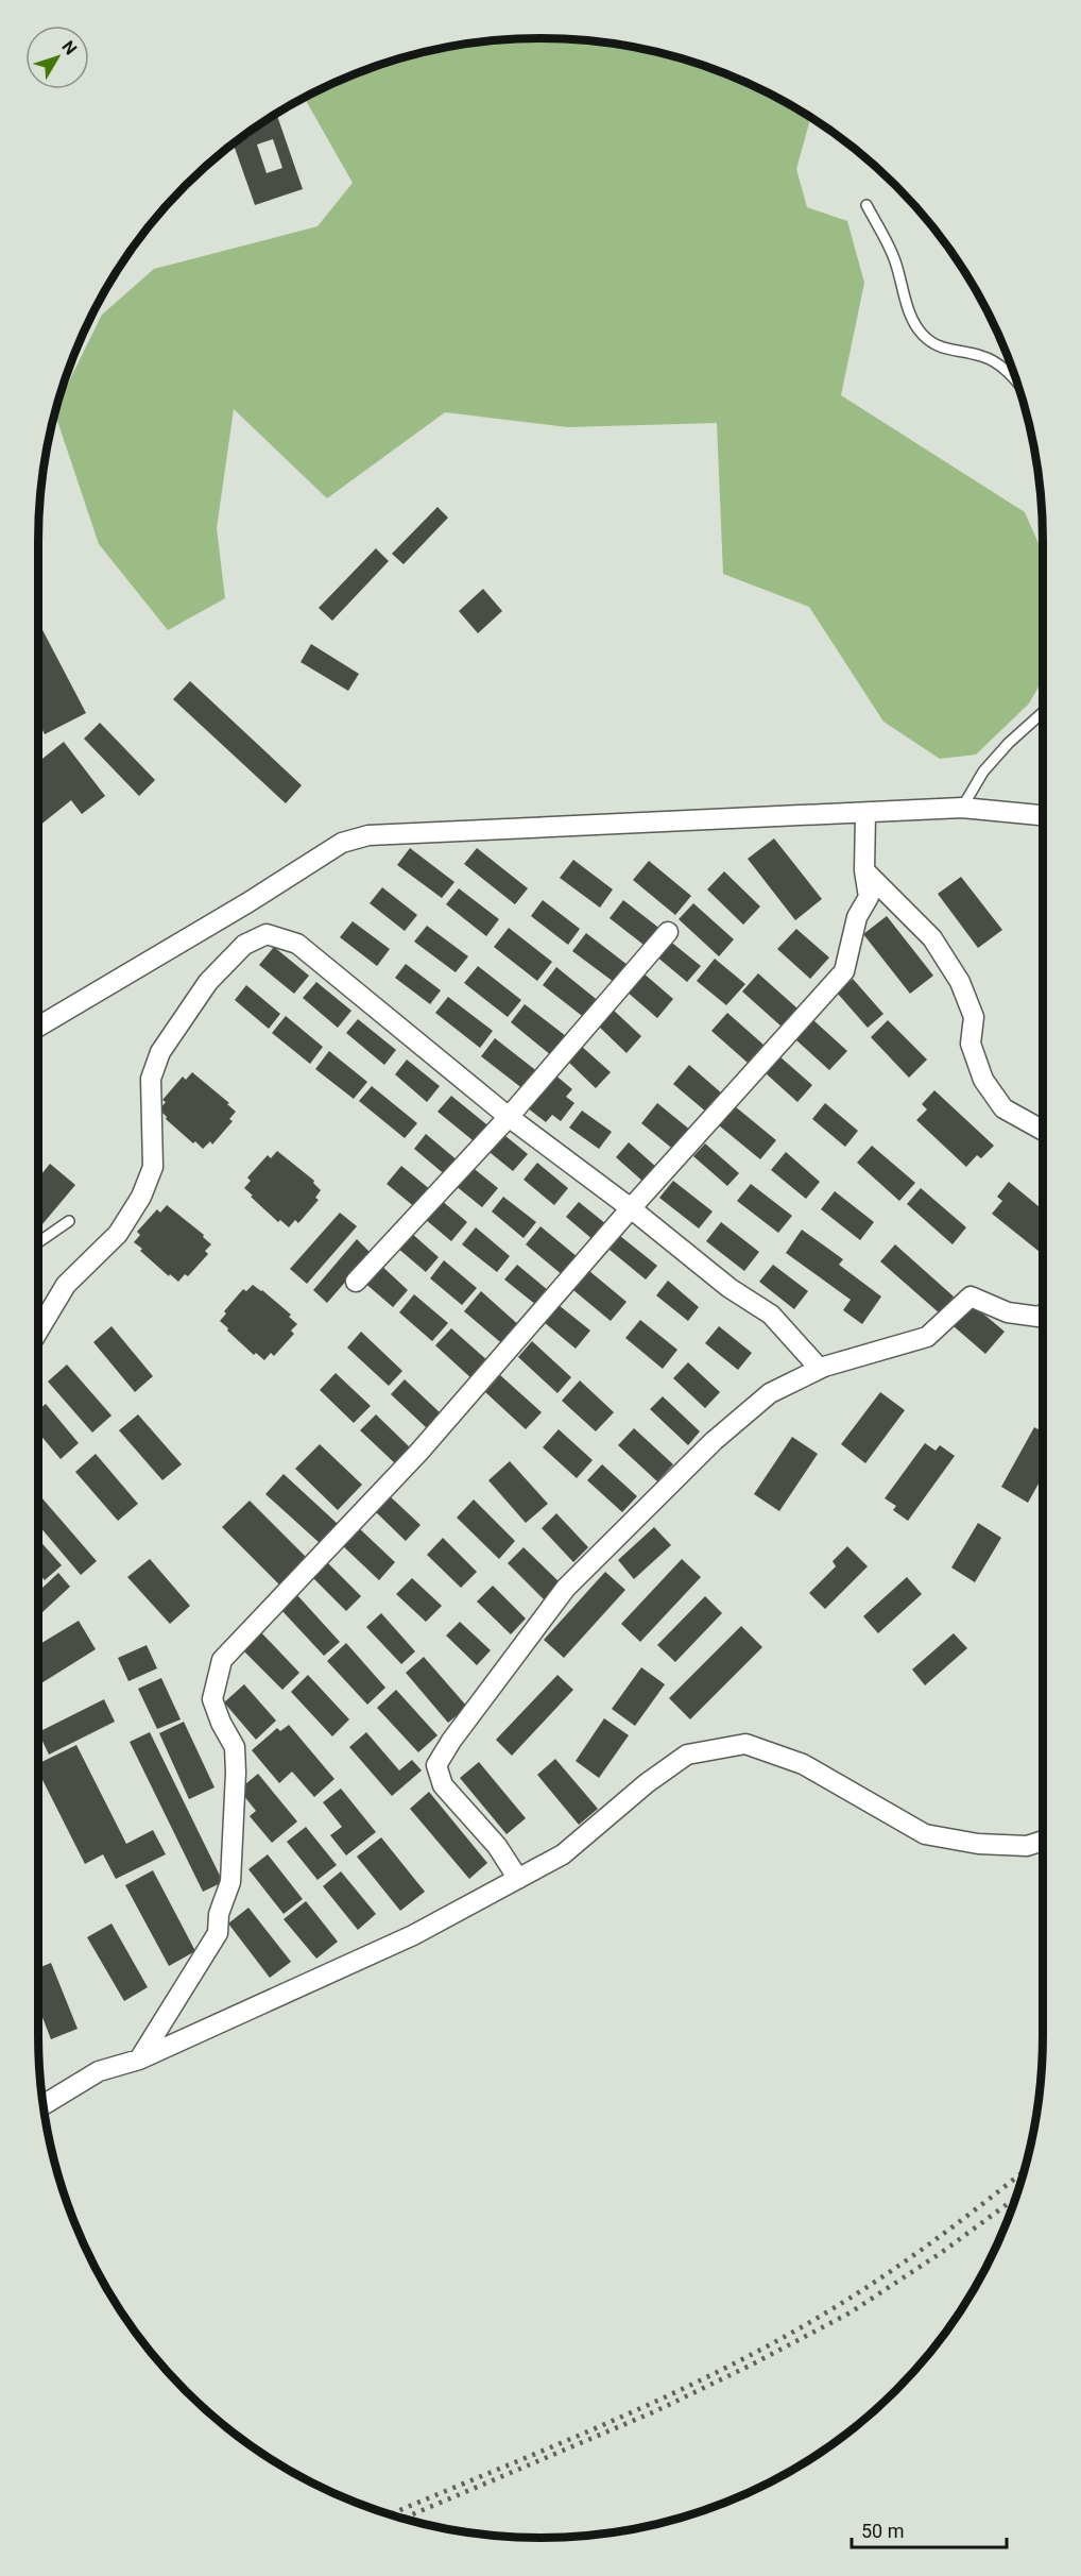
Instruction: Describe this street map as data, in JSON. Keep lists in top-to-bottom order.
{
  "scale_bar": "50 m",
  "north": "top right"
}
